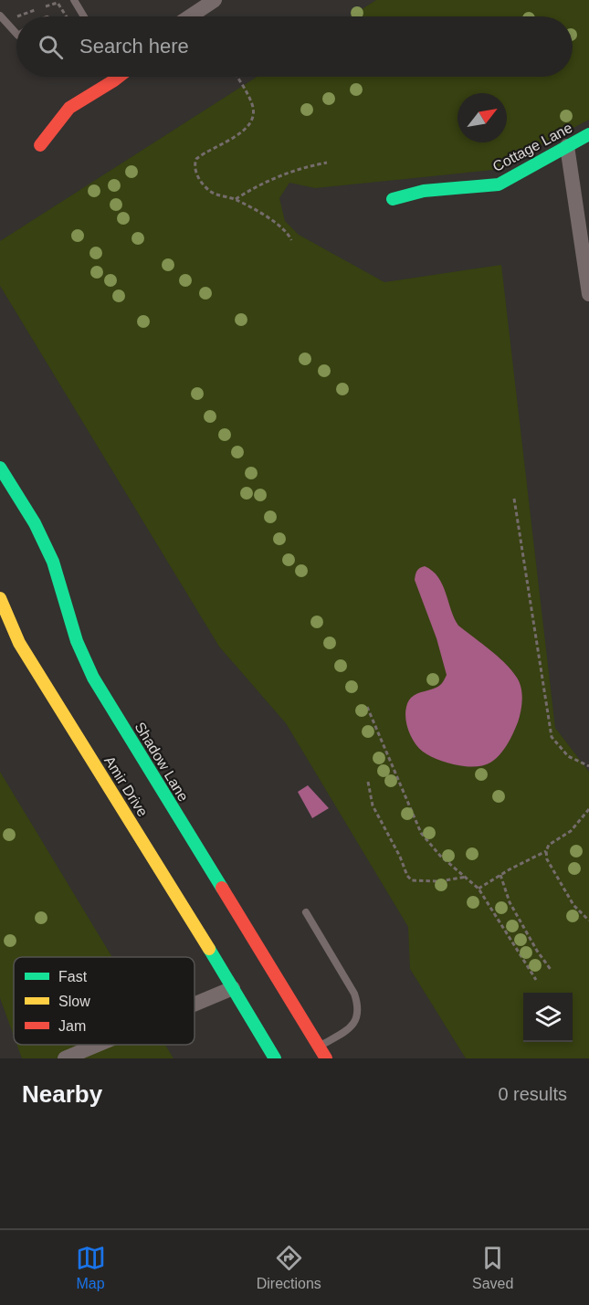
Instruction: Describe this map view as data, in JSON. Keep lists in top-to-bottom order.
{
  "streets": {
    "street": ["Cottage Lane", "Shadow Lane", "Amir Drive"]
  },
  "legend": ["Fast", "Slow", "Jam"],
  "north": "top right",
  "page": {
    "search": "Search here",
    "heading": ["Nearby", "0 results"],
    "nav": ["Map", "Directions", "Saved"]
  }
}
